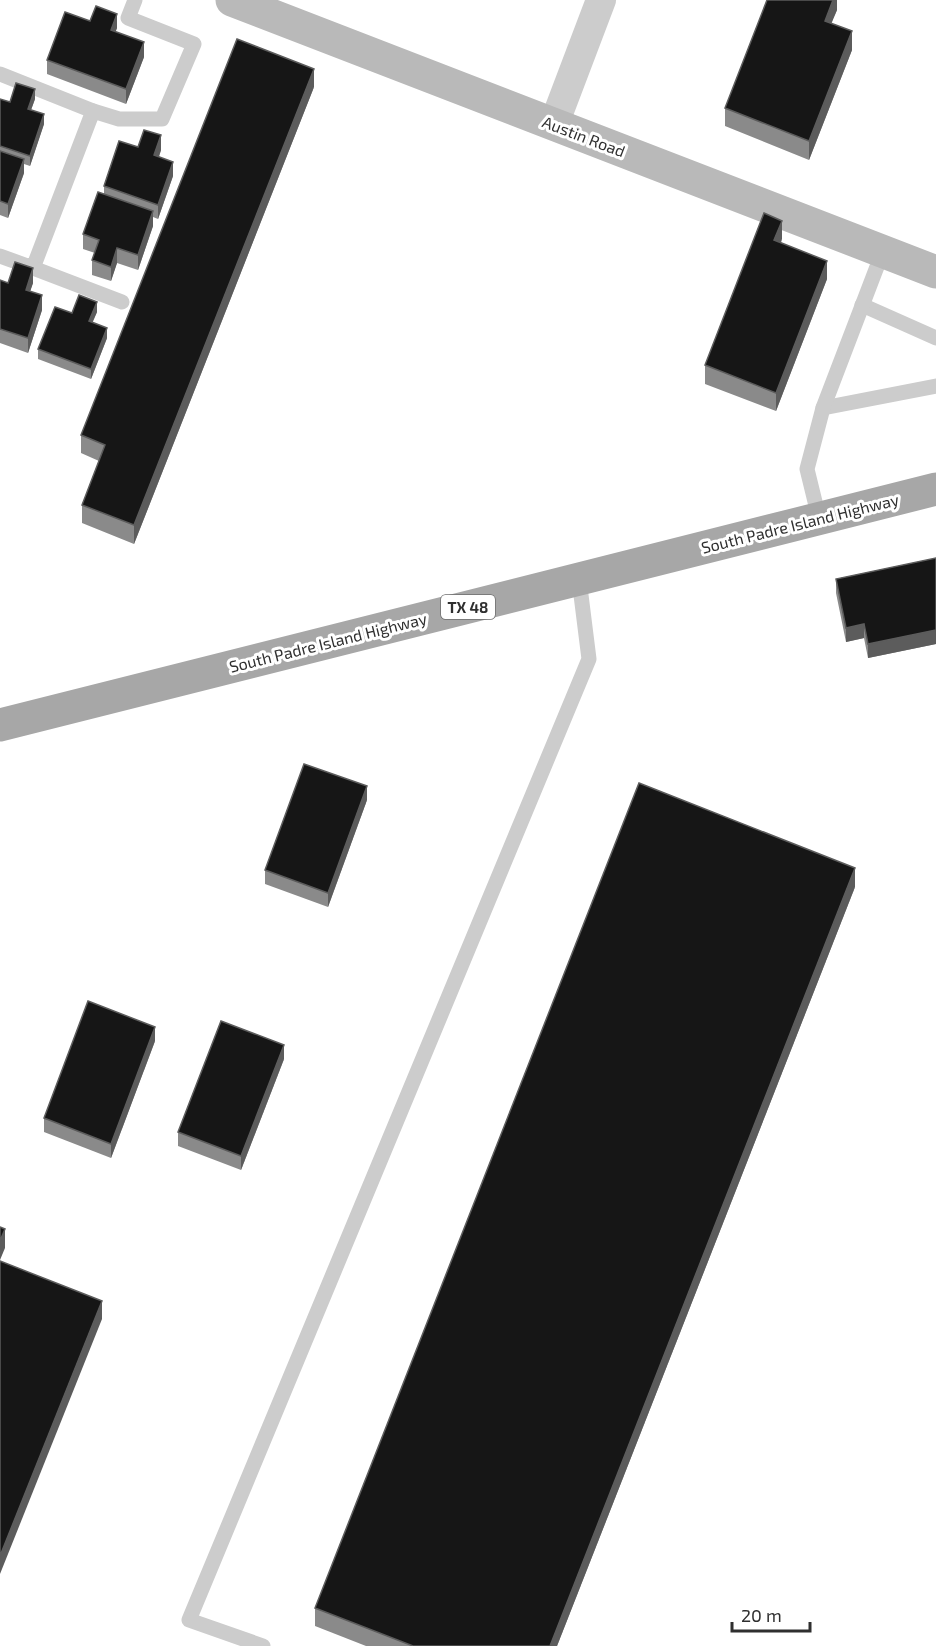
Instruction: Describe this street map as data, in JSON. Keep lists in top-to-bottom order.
{
  "streets": {
    "main road": ["South Padre Island Highway", "TX 48"],
    "street": ["Austin Road"]
  },
  "scale_bar": "20 m"
}
